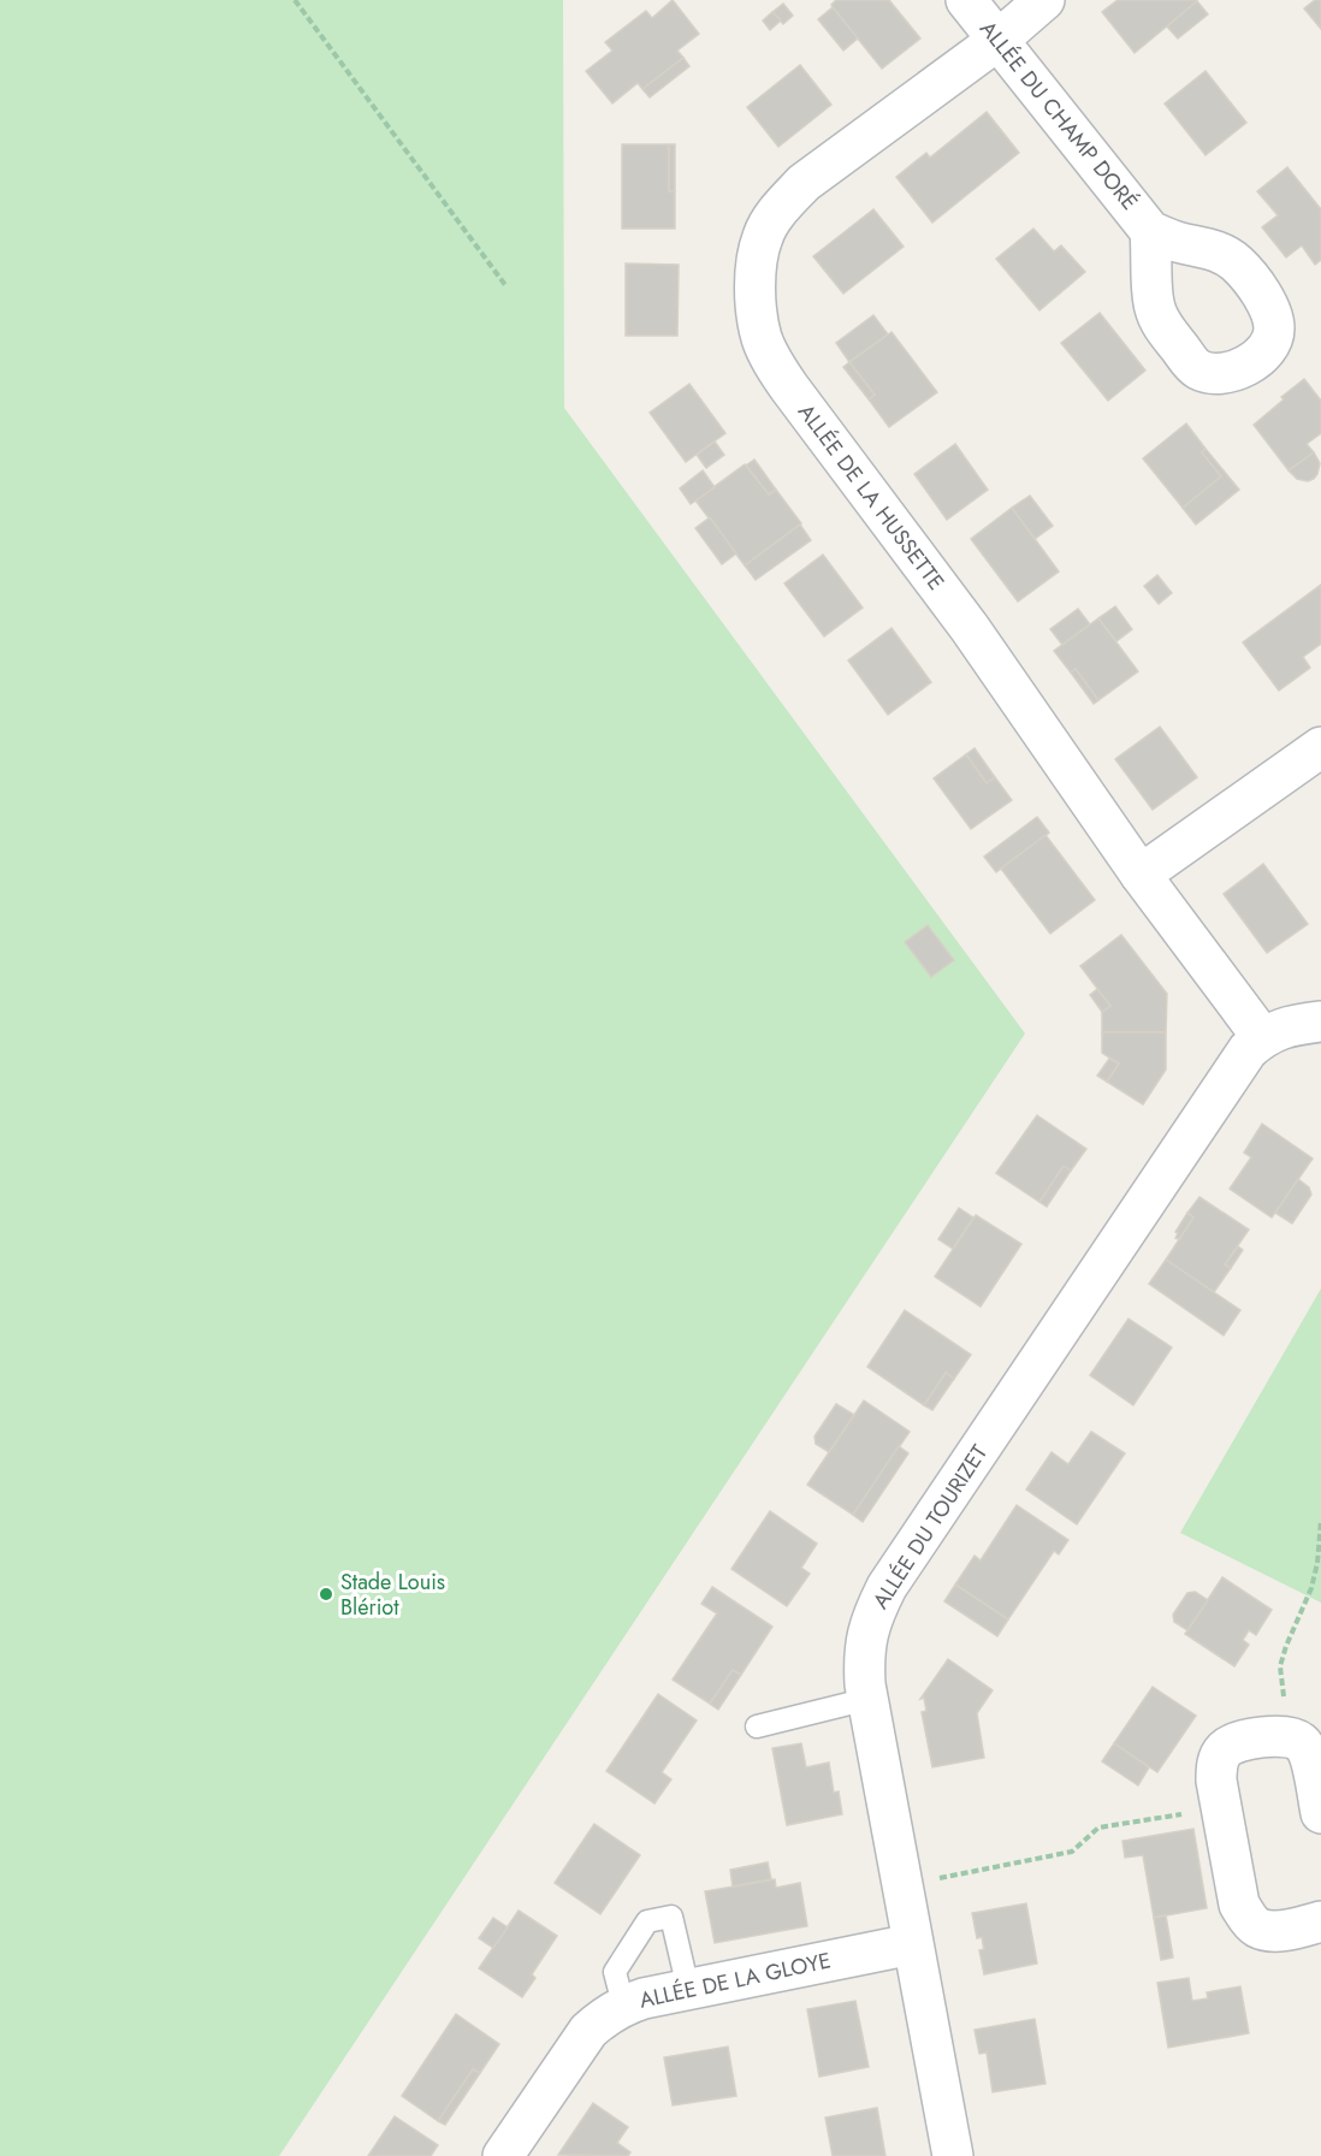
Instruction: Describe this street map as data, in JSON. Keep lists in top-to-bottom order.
{
  "streets": {
    "street": [
      "ALLÉE DU CHAMP DORÉ",
      "ALLÉE DE LA HUSSETTE",
      "ALLÉE DU TOURIZET",
      "ALLÉE DE LA GLOYE"
    ]
  },
  "crossings": [
    ["ALLÉE DU CHAMP DORÉ", "ALLÉE DE LA HUSSETTE"],
    ["ALLÉE DE LA HUSSETTE", "ALLÉE DU TOURIZET"],
    ["ALLÉE DU TOURIZET", "ALLÉE DE LA GLOYE"]
  ],
  "places": ["Stade Louis Blériot"]
}
